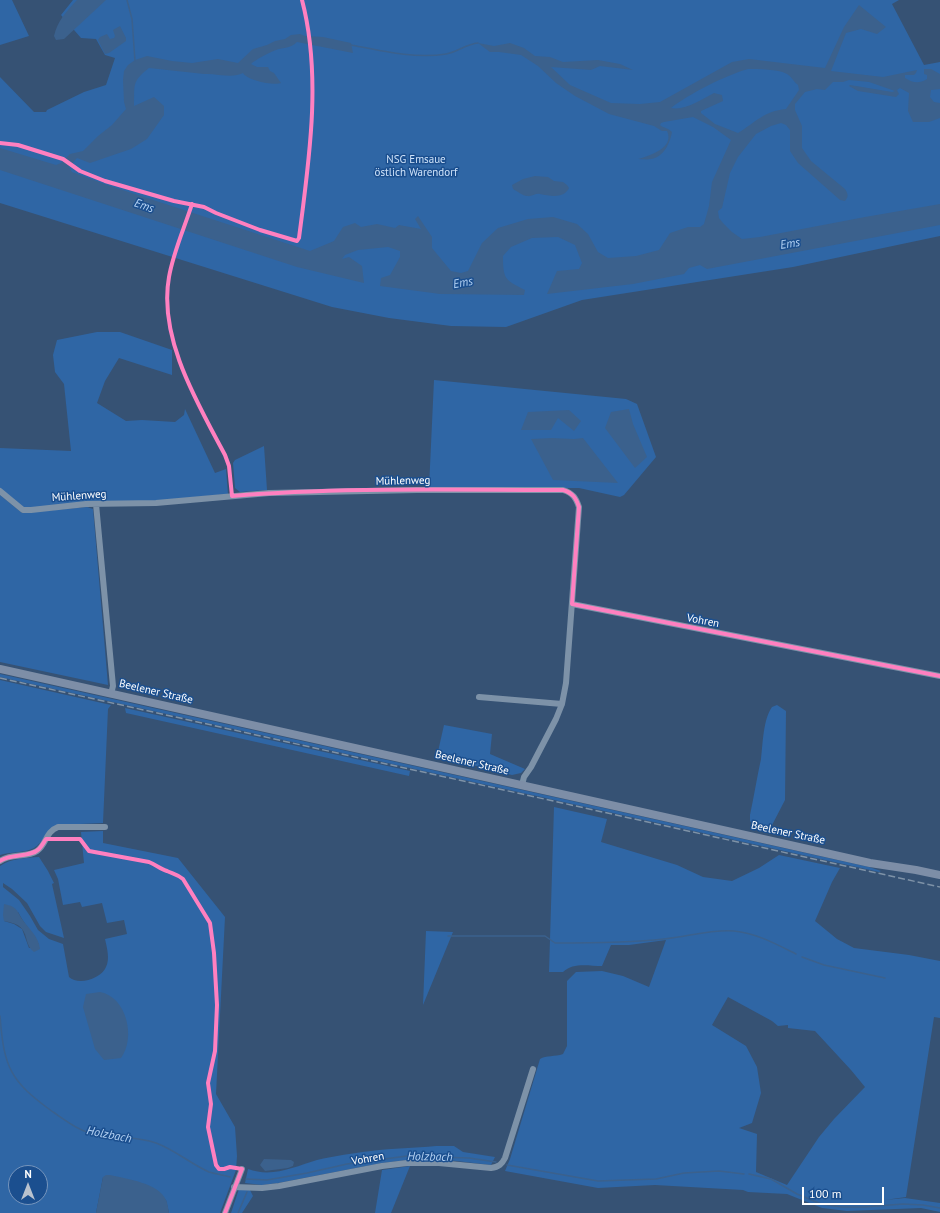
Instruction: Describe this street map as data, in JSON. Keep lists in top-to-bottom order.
{
  "streets": {
    "main road": ["Beelener Straße"],
    "street": ["Mühlenweg", "Vohren"]
  },
  "crossings": [
    ["Mühlenweg", "Vohren"]
  ],
  "water": ["Ems", "Holzbach"],
  "parks": ["NSG Emsaue östlich Warendorf"],
  "scale_bar": "100 m",
  "north": "top"
}
